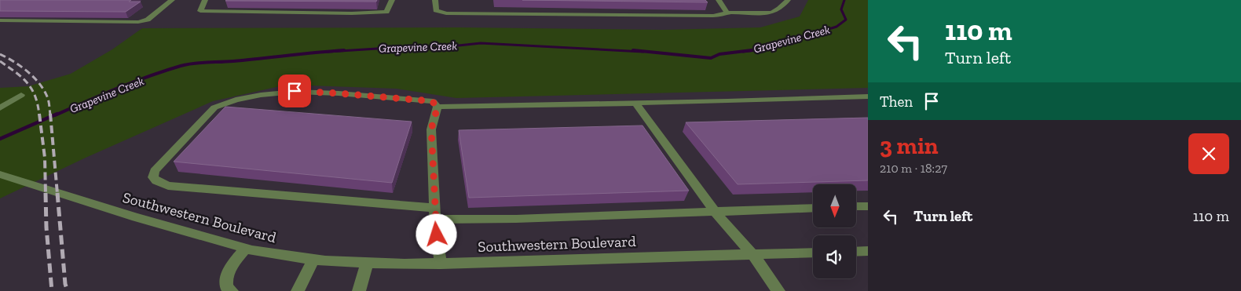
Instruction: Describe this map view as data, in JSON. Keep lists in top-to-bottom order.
{
  "streets": {
    "street": ["Southwestern Boulevard"]
  },
  "water": ["Grapevine Creek"],
  "north": "bottom",
  "page": {
    "turn": ["110 m", "Turn left"],
    "then": "Then",
    "heading": ["3 min", "210 m · 18:27"],
    "list": [
      {
        "name": "Turn left",
        "value": "110 m"
      }
    ]
  }
}
